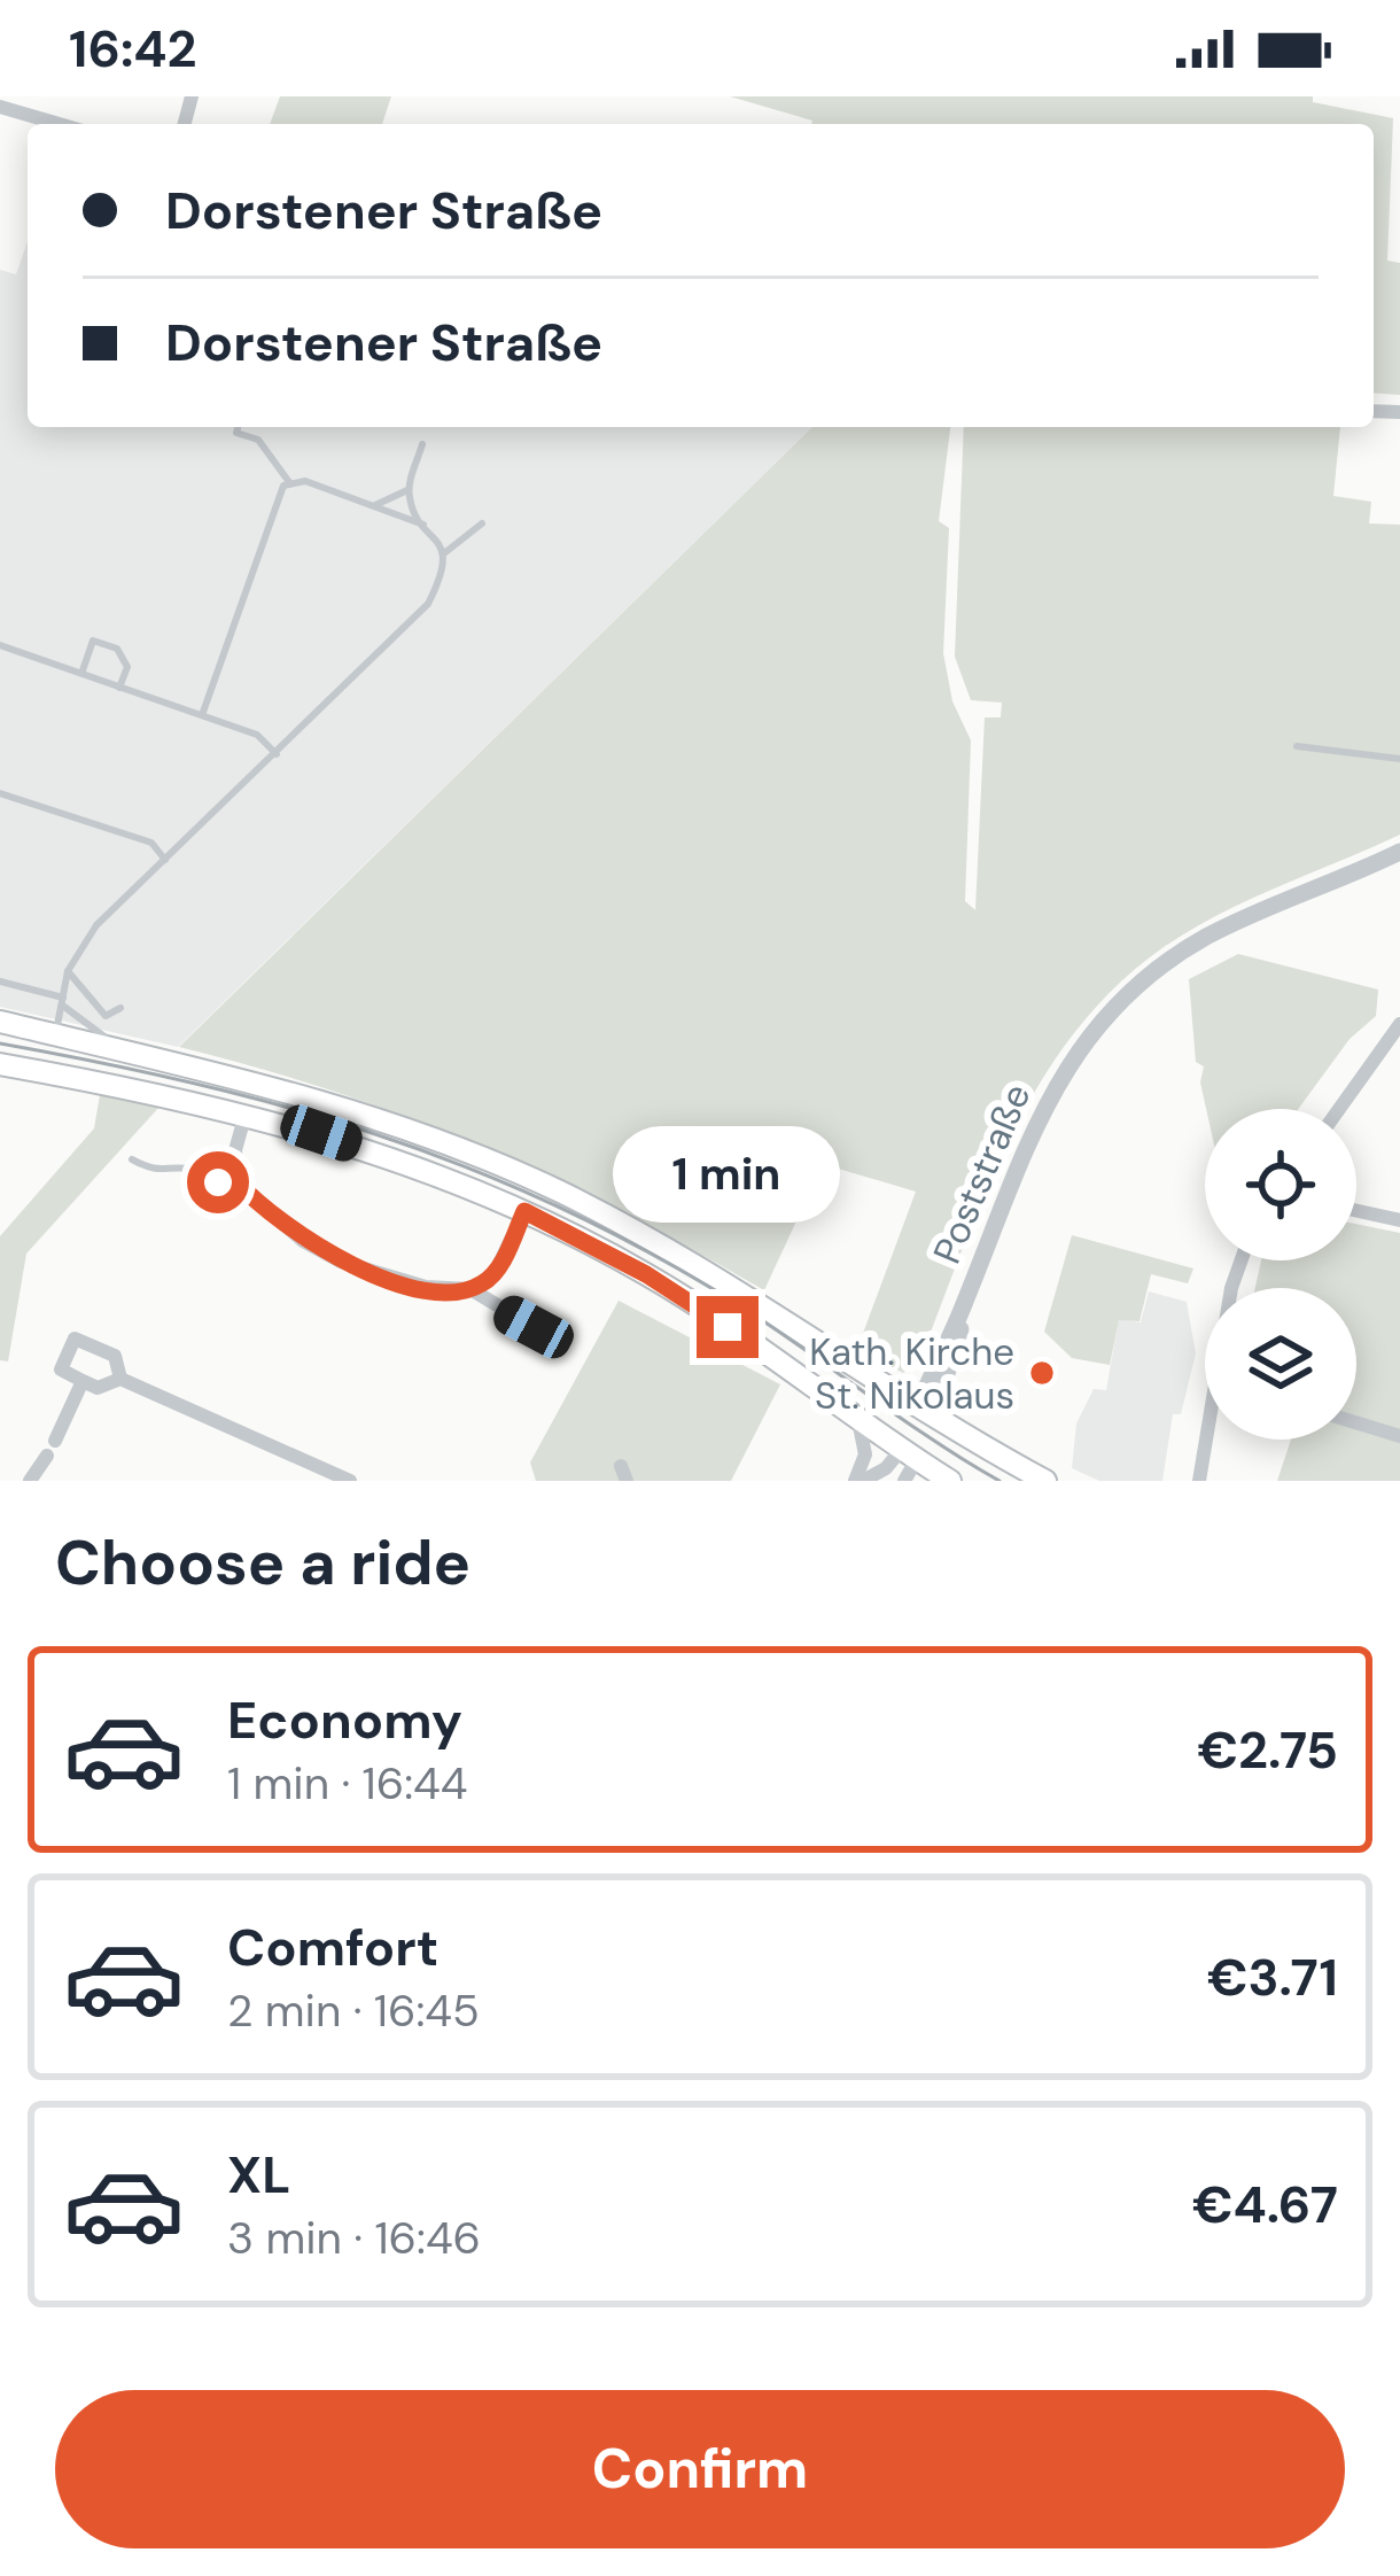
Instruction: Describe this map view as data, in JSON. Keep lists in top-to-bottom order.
{
  "streets": {
    "street": ["Poststraße"]
  },
  "places": ["Kath. Kirche St. Nikolaus"],
  "page": {
    "status": "16:42",
    "banner": ["Dorstener Straße", "Dorstener Straße"],
    "bubble": "1 min",
    "heading": "Choose a ride",
    "list": [
      {
        "name": "Economy",
        "note": "1 min · 16:44",
        "value": "€2.75"
      },
      {
        "name": "Comfort",
        "note": "2 min · 16:45",
        "value": "€3.71"
      },
      {
        "name": "XL",
        "note": "3 min · 16:46",
        "value": "€4.67"
      }
    ],
    "buttons": "Confirm"
  }
}
